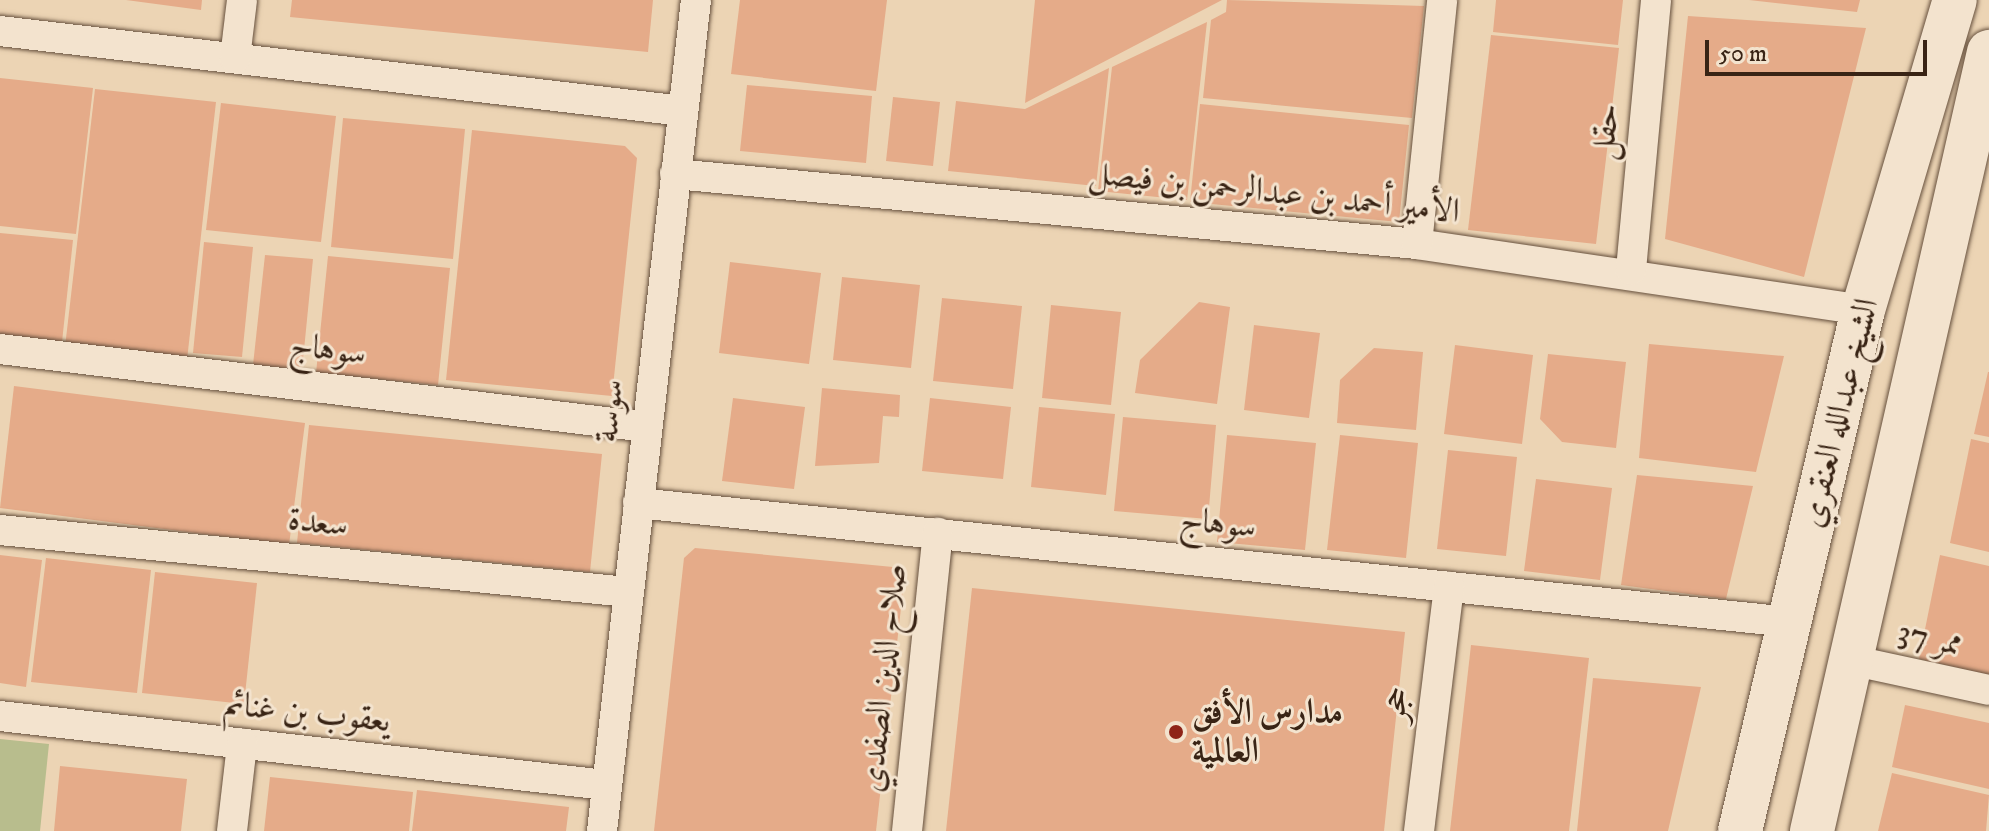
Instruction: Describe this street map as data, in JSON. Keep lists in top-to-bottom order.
{
  "streets": {
    "street": [
      "حقل",
      "الأمير أحمد بن عبدالرحمن بن فيصل",
      "سوهاج",
      "سوسة",
      "الشيخ عبدالله العنقري",
      "سعدة",
      "ممر 37",
      "صلاح الدين الصفدي",
      "حجر",
      "يعقوب بن غنائم"
    ]
  },
  "crossings": [
    ["حقل", "الأمير أحمد بن عبدالرحمن بن فيصل"],
    ["الأمير أحمد بن عبدالرحمن بن فيصل", "سوسة"],
    ["الأمير أحمد بن عبدالرحمن بن فيصل", "الشيخ عبدالله العنقري"],
    ["سوهاج", "سوسة"],
    ["سوهاج", "الشيخ عبدالله العنقري"],
    ["سوهاج", "صلاح الدين الصفدي"],
    ["سوهاج", "حجر"],
    ["سوسة", "سعدة"],
    ["سوسة", "يعقوب بن غنائم"],
    ["الشيخ عبدالله العنقري", "ممر 37"]
  ],
  "places": ["مدارس الأفق العالمية"],
  "scale_bar": "50 m"
}
